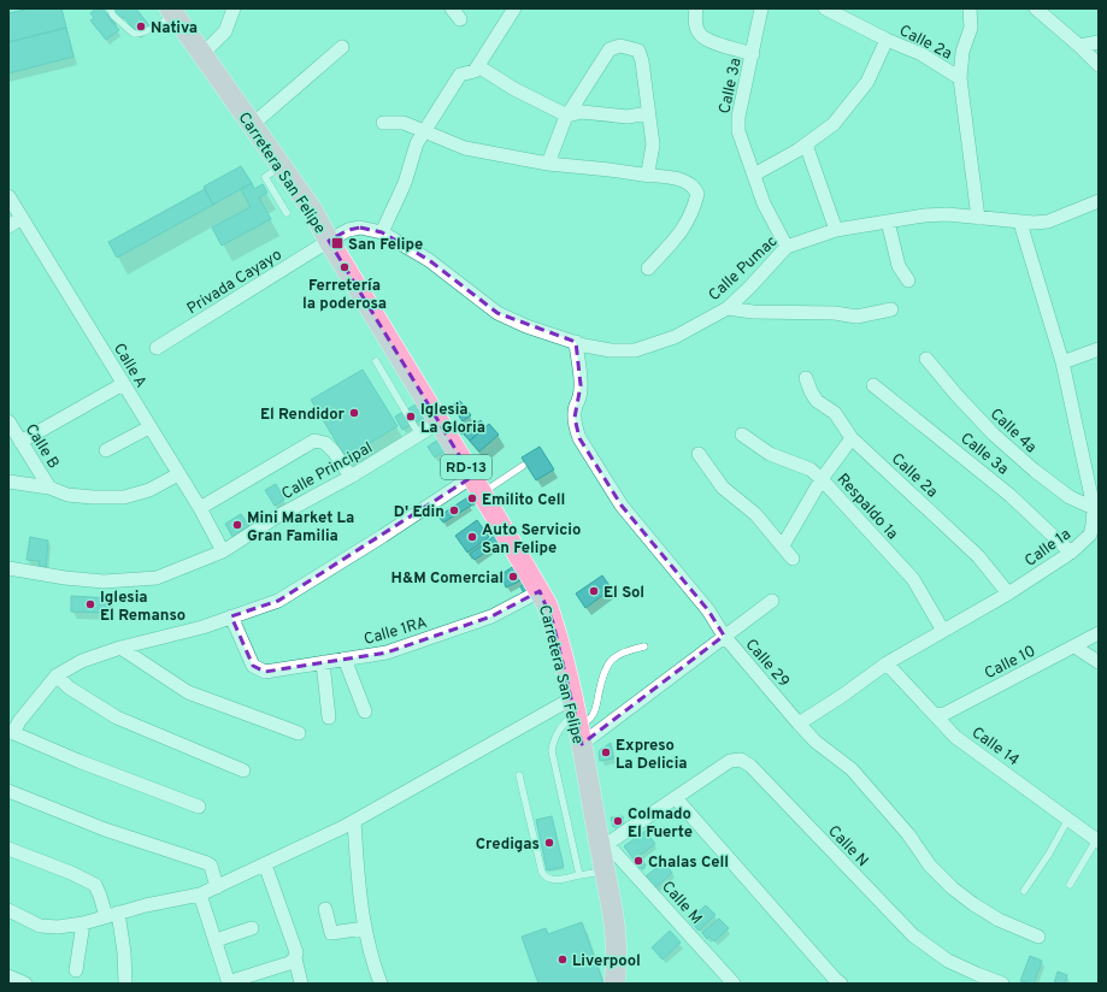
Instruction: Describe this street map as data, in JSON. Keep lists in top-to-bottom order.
{
  "streets": {
    "main road": ["Carretera San Felipe", "RD-13"],
    "street": [
      "Calle 2a",
      "Calle 3a",
      "Calle Pumac",
      "Privada Cayayo",
      "Calle A",
      "Calle 4a",
      "Calle B",
      "Calle Principal",
      "Respaldo 1a",
      "Calle 1a",
      "Calle 1RA",
      "Calle 10",
      "Calle 29",
      "Calle 14",
      "Calle N",
      "Calle M"
    ]
  },
  "crossings": [
    ["Calle 2a", "Calle 1a"],
    ["Calle 3a", "Calle Pumac"],
    ["Calle 3a", "Calle 1a"],
    ["Carretera San Felipe", "Calle Pumac"],
    ["Carretera San Felipe", "Privada Cayayo"],
    ["Carretera San Felipe", "Calle Principal"],
    ["Carretera San Felipe", "Calle 1RA"],
    ["Carretera San Felipe", "Calle N"],
    ["Carretera San Felipe", "Calle M"],
    ["Calle Pumac", "Privada Cayayo"],
    ["Calle Pumac", "Calle 1a"],
    ["Calle Pumac", "Calle 29"],
    ["Calle A", "Calle Principal"],
    ["Calle 4a", "Calle 1a"],
    ["Respaldo 1a", "Calle 1a"],
    ["Calle 1a", "Calle 29"],
    ["Calle 1a", "Calle 14"],
    ["Calle 10", "Calle 14"],
    ["Calle N", "Calle M"]
  ],
  "places": {
    "other": [
      "Nativa",
      "Ferretería la poderosa",
      "El Rendidor",
      "Iglesia La Gloria",
      "Emilito Cell",
      "D' Edin",
      "Mini Market La Gran Familia",
      "Auto Servicio San Felipe",
      "H&M Comercial",
      "El Sol",
      "Iglesia El Remanso",
      "Expreso La Delicia",
      "Colmado El Fuerte",
      "Credigas",
      "Chalas Cell",
      "Liverpool"
    ],
    "transit": ["San Felipe"]
  }
}
